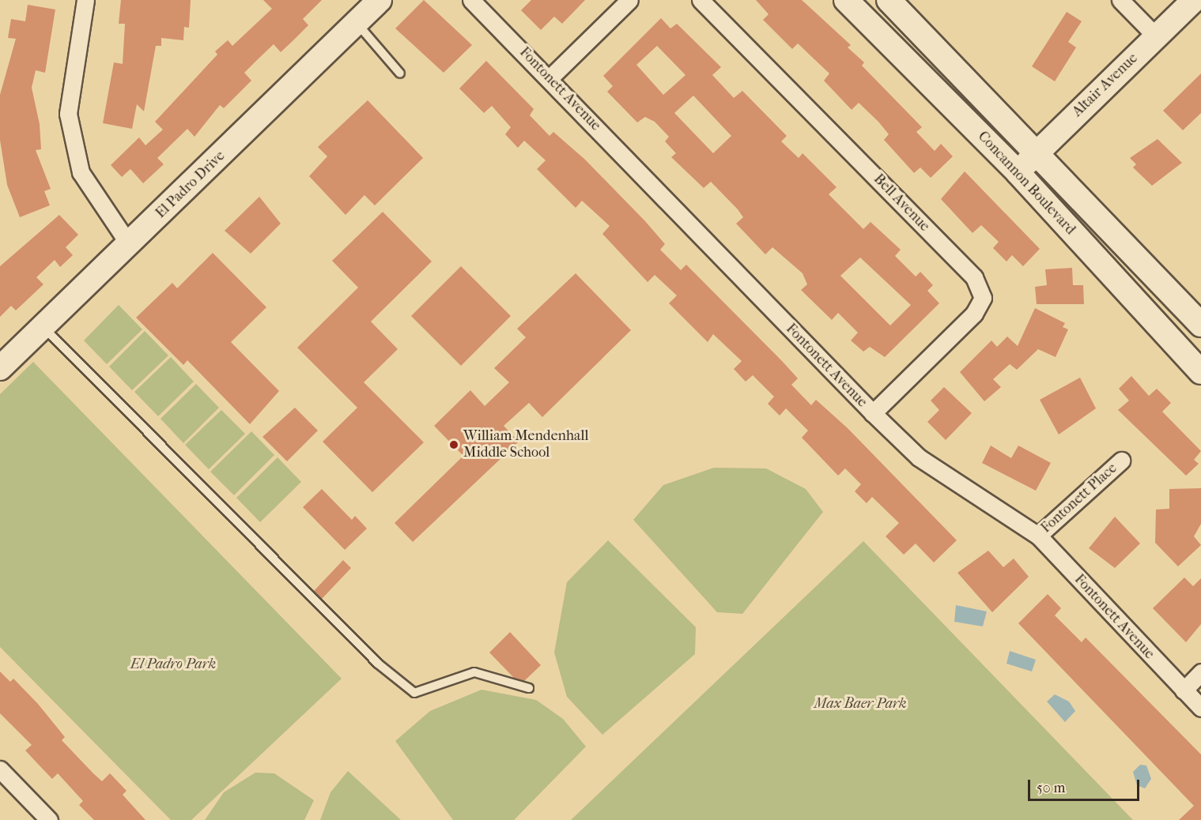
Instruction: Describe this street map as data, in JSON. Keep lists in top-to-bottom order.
{
  "streets": {
    "main road": ["Altair Avenue", "Concannon Boulevard", "El Padro Drive"],
    "street": ["Fontonett Avenue", "Bell Avenue", "Fontonett Place"]
  },
  "crossings": [
    ["Altair Avenue", "Concannon Boulevard"],
    ["Fontonett Avenue", "Bell Avenue"],
    ["Fontonett Avenue", "Fontonett Place"]
  ],
  "parks": ["El Padro Park", "Max Baer Park"],
  "places": ["William Mendenhall Middle School"],
  "scale_bar": "50 m"
}
